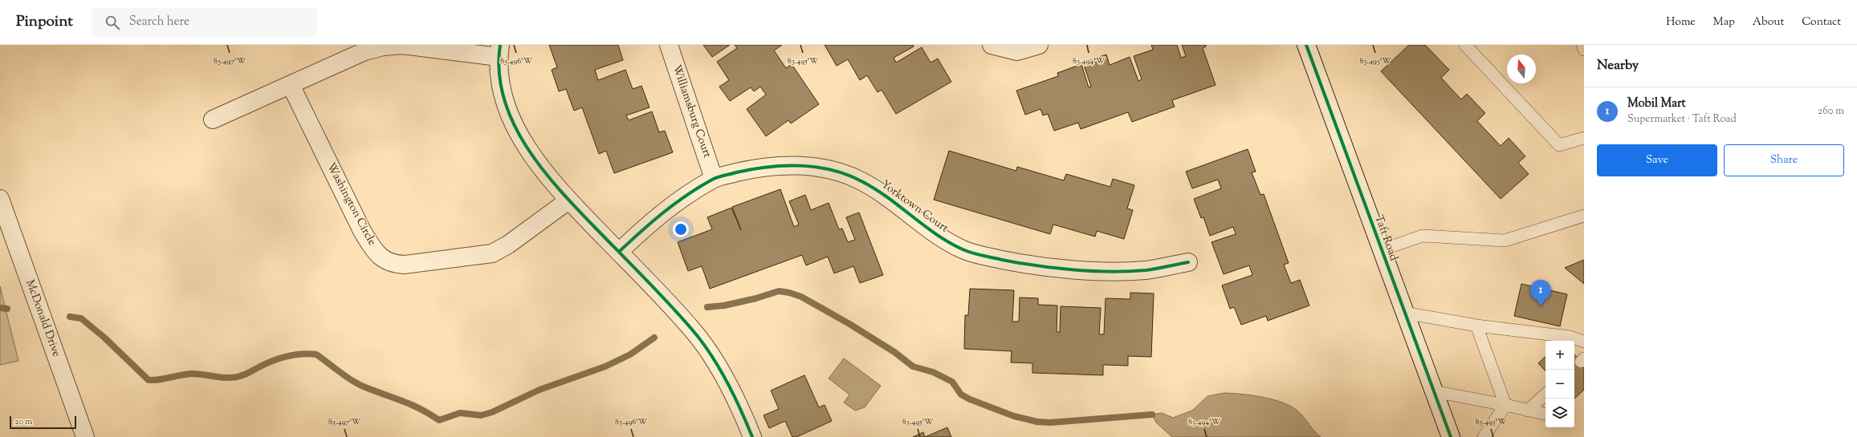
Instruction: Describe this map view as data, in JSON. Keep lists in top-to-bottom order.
{
  "streets": {
    "street": [
      "Williamsburg Court",
      "Washington Circle",
      "Yorktown Court",
      "Taft Road",
      "McDonald Drive"
    ]
  },
  "crossings": [
    ["Williamsburg Court", "Yorktown Court"]
  ],
  "scale_bar": "20 m",
  "north": "top",
  "page": {
    "header": "Pinpoint",
    "search": "Search here",
    "nav": [
      "Home",
      "Map",
      "About",
      "Contact"
    ],
    "heading": "Nearby",
    "list": [
      {
        "mark": "1",
        "name": "Mobil Mart",
        "note": "Supermarket · Taft Road",
        "value": "260 m"
      }
    ],
    "buttons": ["Save", "Share"],
    "pins": "1",
    "map_buttons": ["+", "−"],
    "scale": "20 m"
  },
  "coordinates": [
    "83.497°W",
    "83.496°W",
    "83.495°W",
    "83.494°W",
    "83.493°W"
  ]
}
